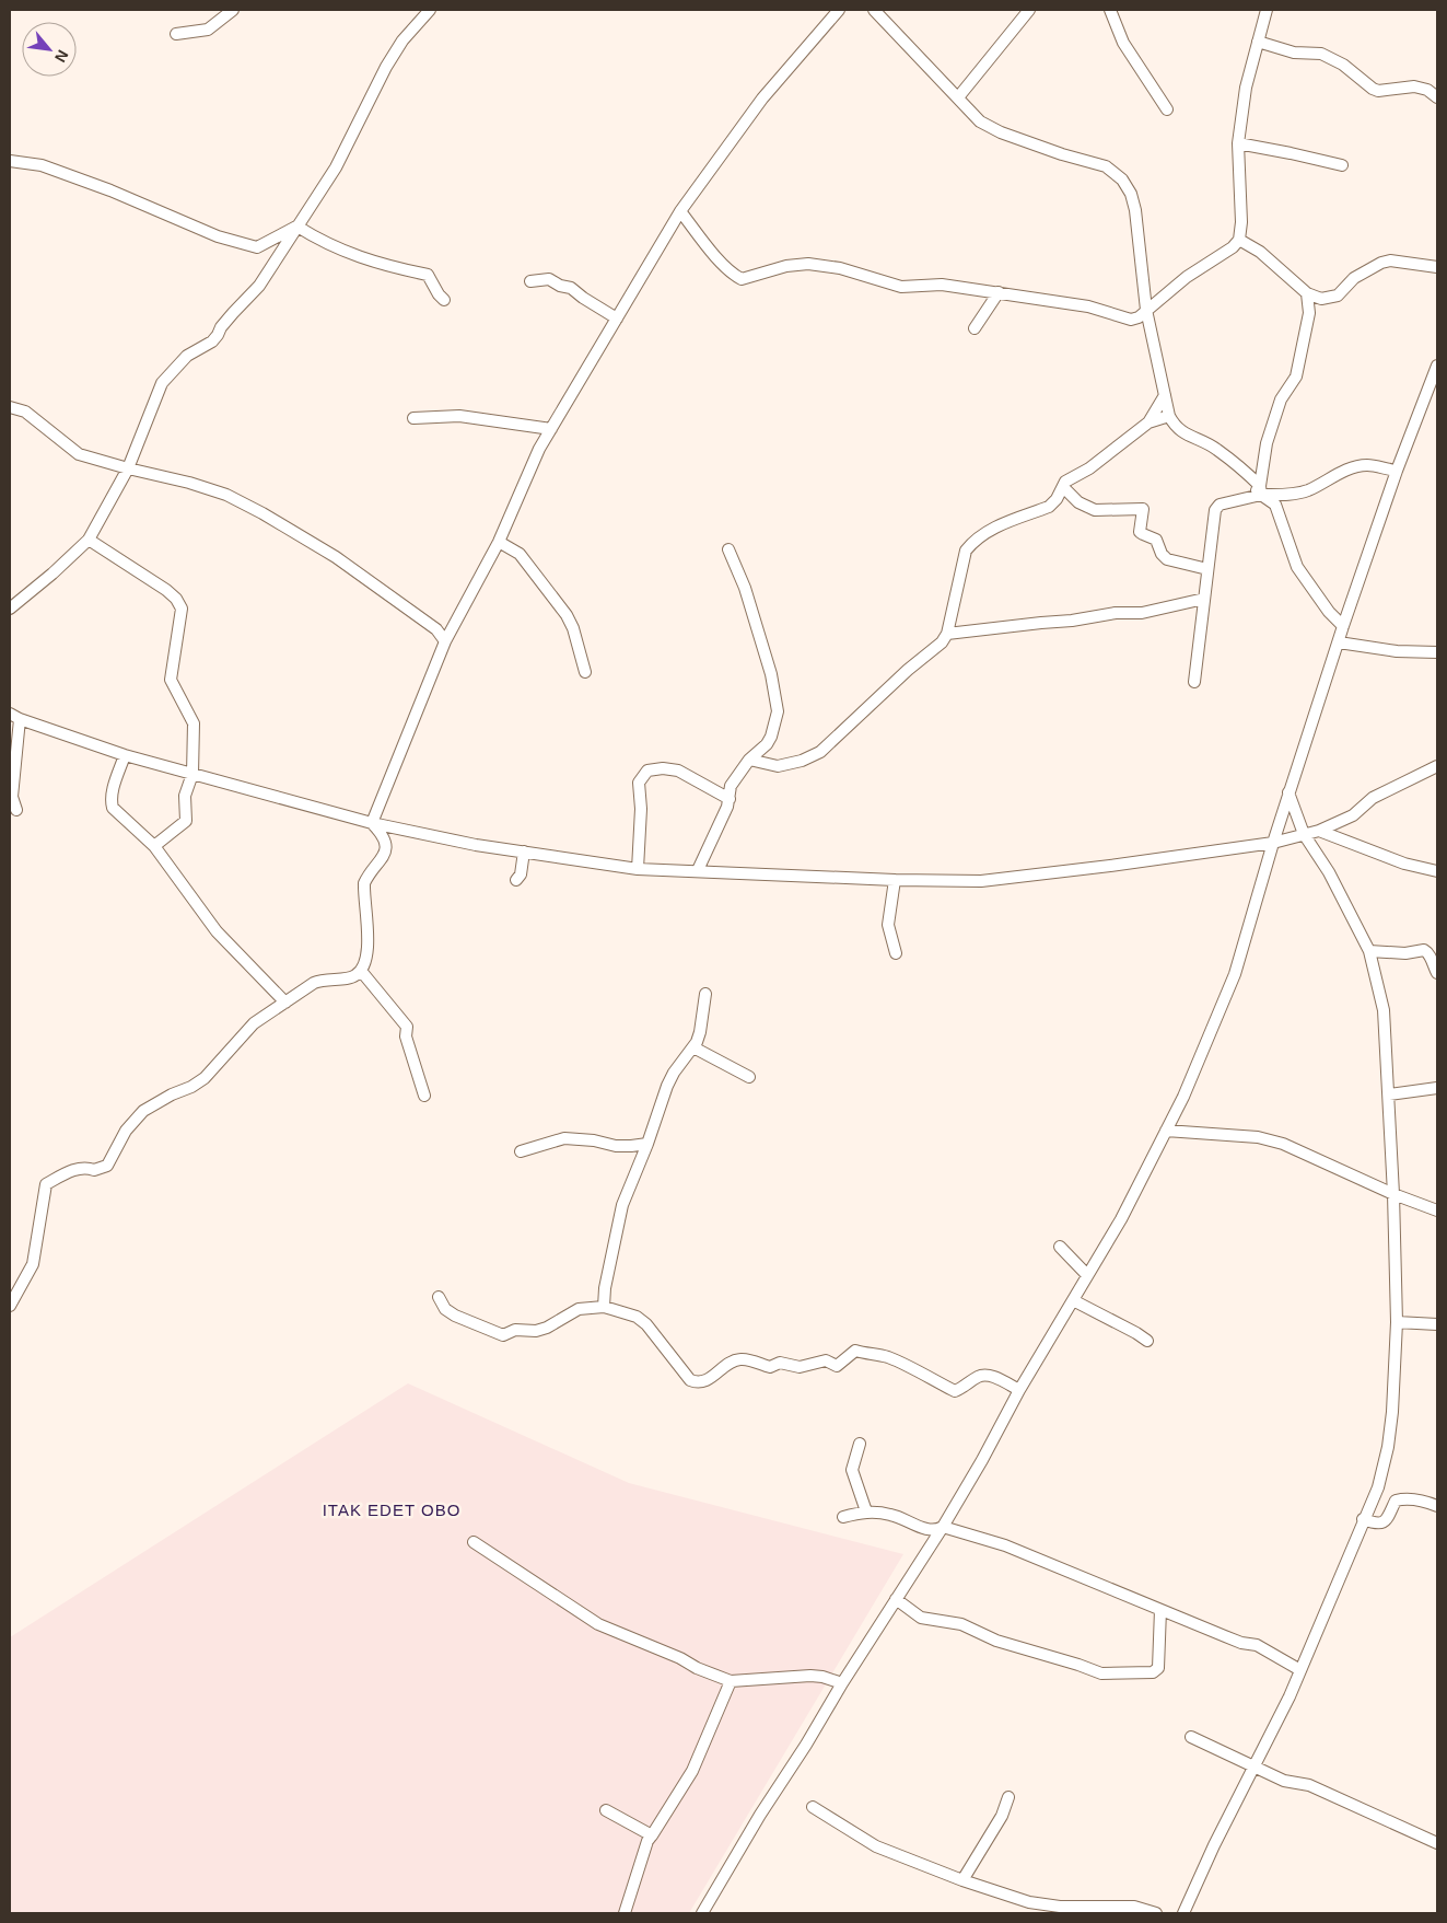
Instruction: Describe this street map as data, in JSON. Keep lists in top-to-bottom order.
{
  "districts": ["ITAK EDET OBO"],
  "north": "bottom right"
}
